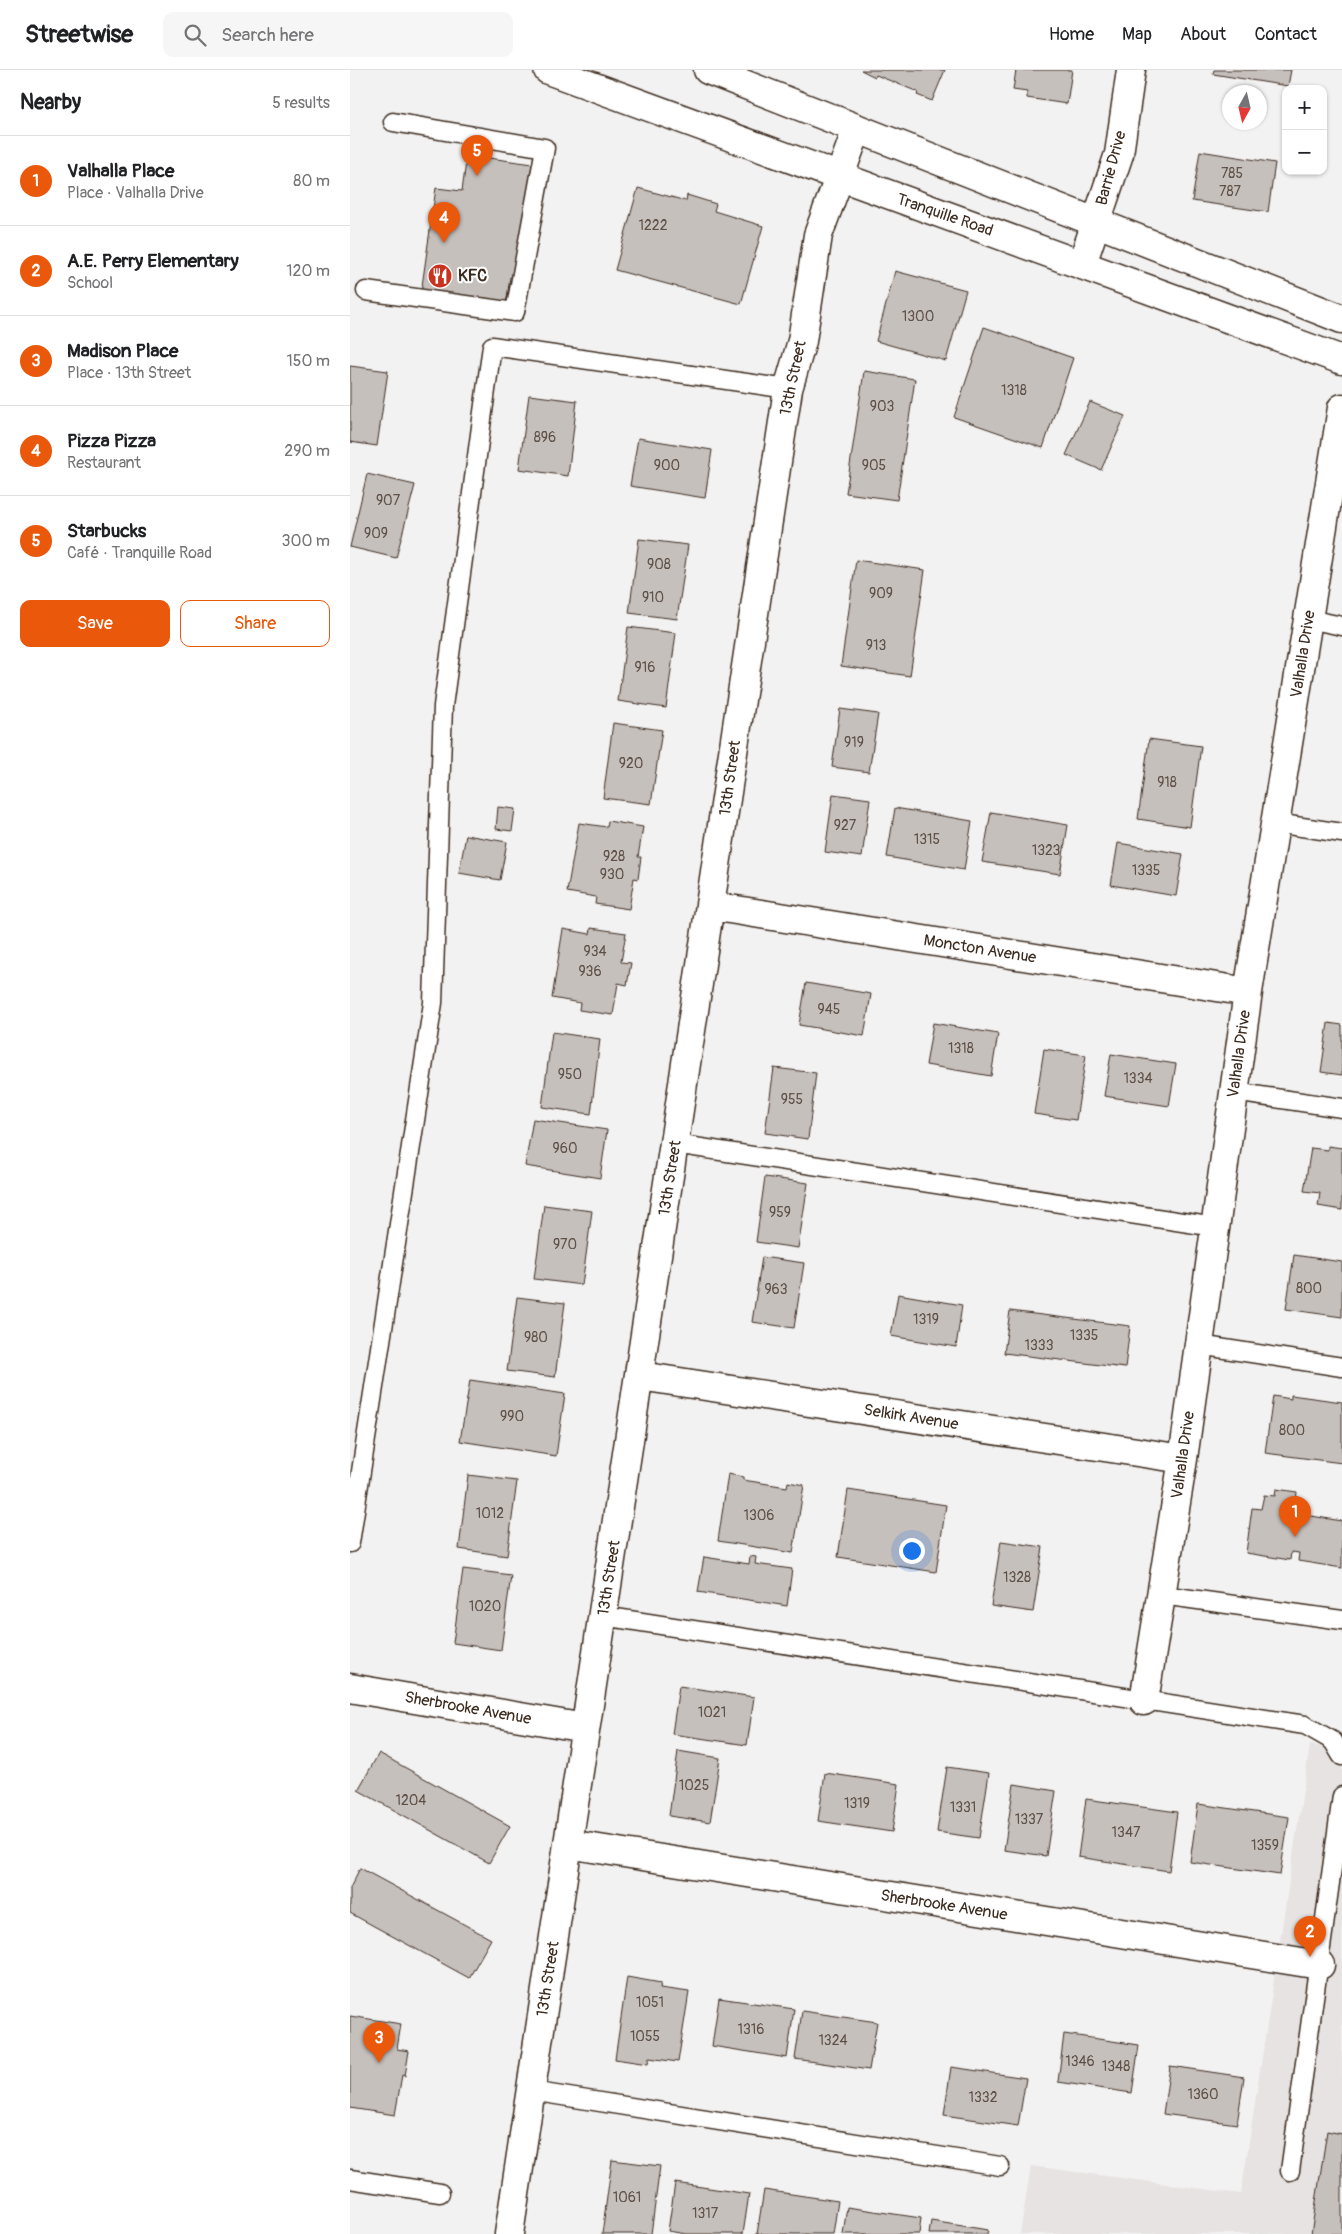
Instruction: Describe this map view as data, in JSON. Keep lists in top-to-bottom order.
{
  "streets": {
    "street": [
      "Barrie Drive",
      "Tranquille Road",
      "13th Street",
      "Valhalla Drive",
      "Moncton Avenue",
      "Selkirk Avenue",
      "Sherbrooke Avenue"
    ]
  },
  "crossings": [
    ["Barrie Drive", "Tranquille Road"],
    ["Tranquille Road", "13th Street"],
    ["13th Street", "Moncton Avenue"],
    ["13th Street", "Selkirk Avenue"],
    ["13th Street", "Sherbrooke Avenue"],
    ["Valhalla Drive", "Moncton Avenue"],
    ["Valhalla Drive", "Selkirk Avenue"]
  ],
  "places": {
    "restaurant": ["KFC"]
  },
  "house_numbers": [
    "785",
    "787",
    "1222",
    "1300",
    "1318",
    "903",
    "896",
    "900",
    "905",
    "907",
    "909",
    "908",
    "909",
    "910",
    "913",
    "916",
    "919",
    "920",
    "918",
    "927",
    "1315",
    "1323",
    "928",
    "1335",
    "930",
    "934",
    "936",
    "945",
    "1318",
    "950",
    "1334",
    "955",
    "960",
    "959",
    "970",
    "800",
    "963",
    "1319",
    "1335",
    "980",
    "1333",
    "990",
    "800",
    "1012",
    "1306",
    "1328",
    "1020",
    "1021",
    "1025",
    "1204",
    "1319",
    "1331",
    "1337",
    "1347",
    "1359",
    "1051",
    "1316",
    "1055",
    "1324",
    "1346",
    "1348",
    "1360",
    "1332",
    "1061",
    "1317"
  ],
  "north": "bottom",
  "page": {
    "header": "Streetwise",
    "search": "Search here",
    "nav": [
      "Home",
      "Map",
      "About",
      "Contact"
    ],
    "heading": ["Nearby", "5 results"],
    "map_buttons": ["+", "−"],
    "list": [
      {
        "mark": "1",
        "name": "Valhalla Place",
        "note": "Place · Valhalla Drive",
        "value": "80 m"
      },
      {
        "mark": "2",
        "name": "A.E. Perry Elementary",
        "note": "School",
        "value": "120 m"
      },
      {
        "mark": "3",
        "name": "Madison Place",
        "note": "Place · 13th Street",
        "value": "150 m"
      },
      {
        "mark": "4",
        "name": "Pizza Pizza",
        "note": "Restaurant",
        "value": "290 m"
      },
      {
        "mark": "5",
        "name": "Starbucks",
        "note": "Café · Tranquille Road",
        "value": "300 m"
      }
    ],
    "pins": [
      "5",
      "4",
      "1",
      "2",
      "3"
    ],
    "buttons": ["Save", "Share"]
  }
}
